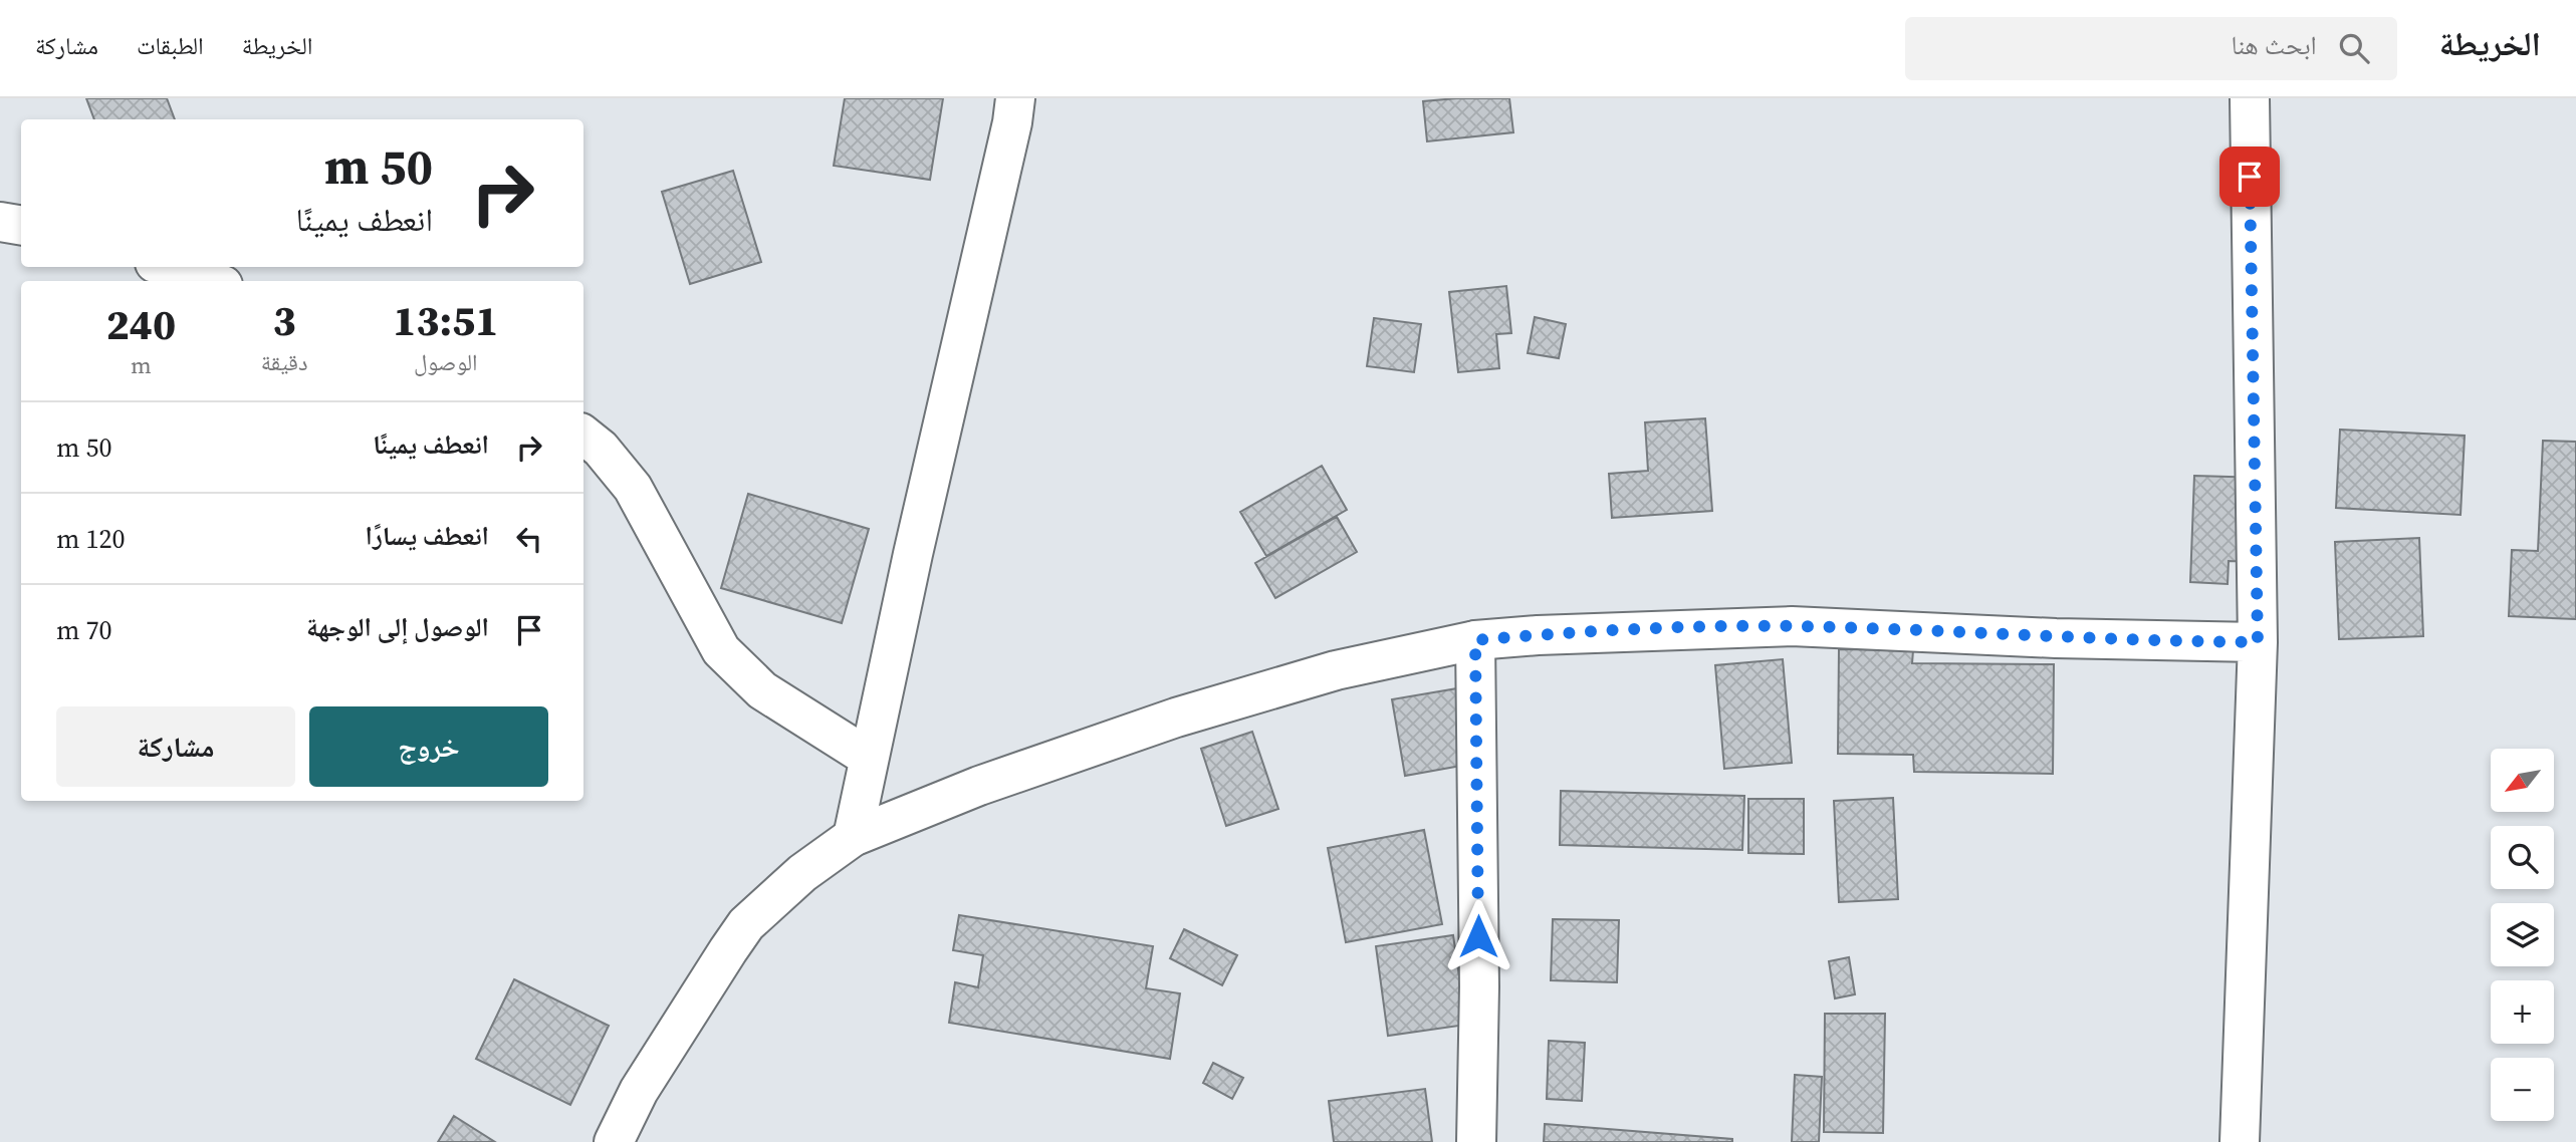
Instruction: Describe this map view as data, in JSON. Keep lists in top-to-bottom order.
{
  "north": "bottom left",
  "page": {
    "header": "الخريطة",
    "search": "ابحث هنا",
    "nav": ["الخريطة", "الطبقات", "مشاركة"],
    "turn": ["50 m", "انعطف يمينًا"],
    "eta": [
      "13:51",
      "الوصول",
      "3",
      "دقيقة",
      "240",
      "m"
    ],
    "list": [
      {
        "name": "انعطف يمينًا",
        "value": "50 m"
      },
      {
        "name": "انعطف يسارًا",
        "value": "120 m"
      },
      {
        "name": "الوصول إلى الوجهة",
        "value": "70 m"
      }
    ],
    "buttons": ["خروج", "مشاركة"],
    "map_buttons": ["+", "−"]
  }
}
